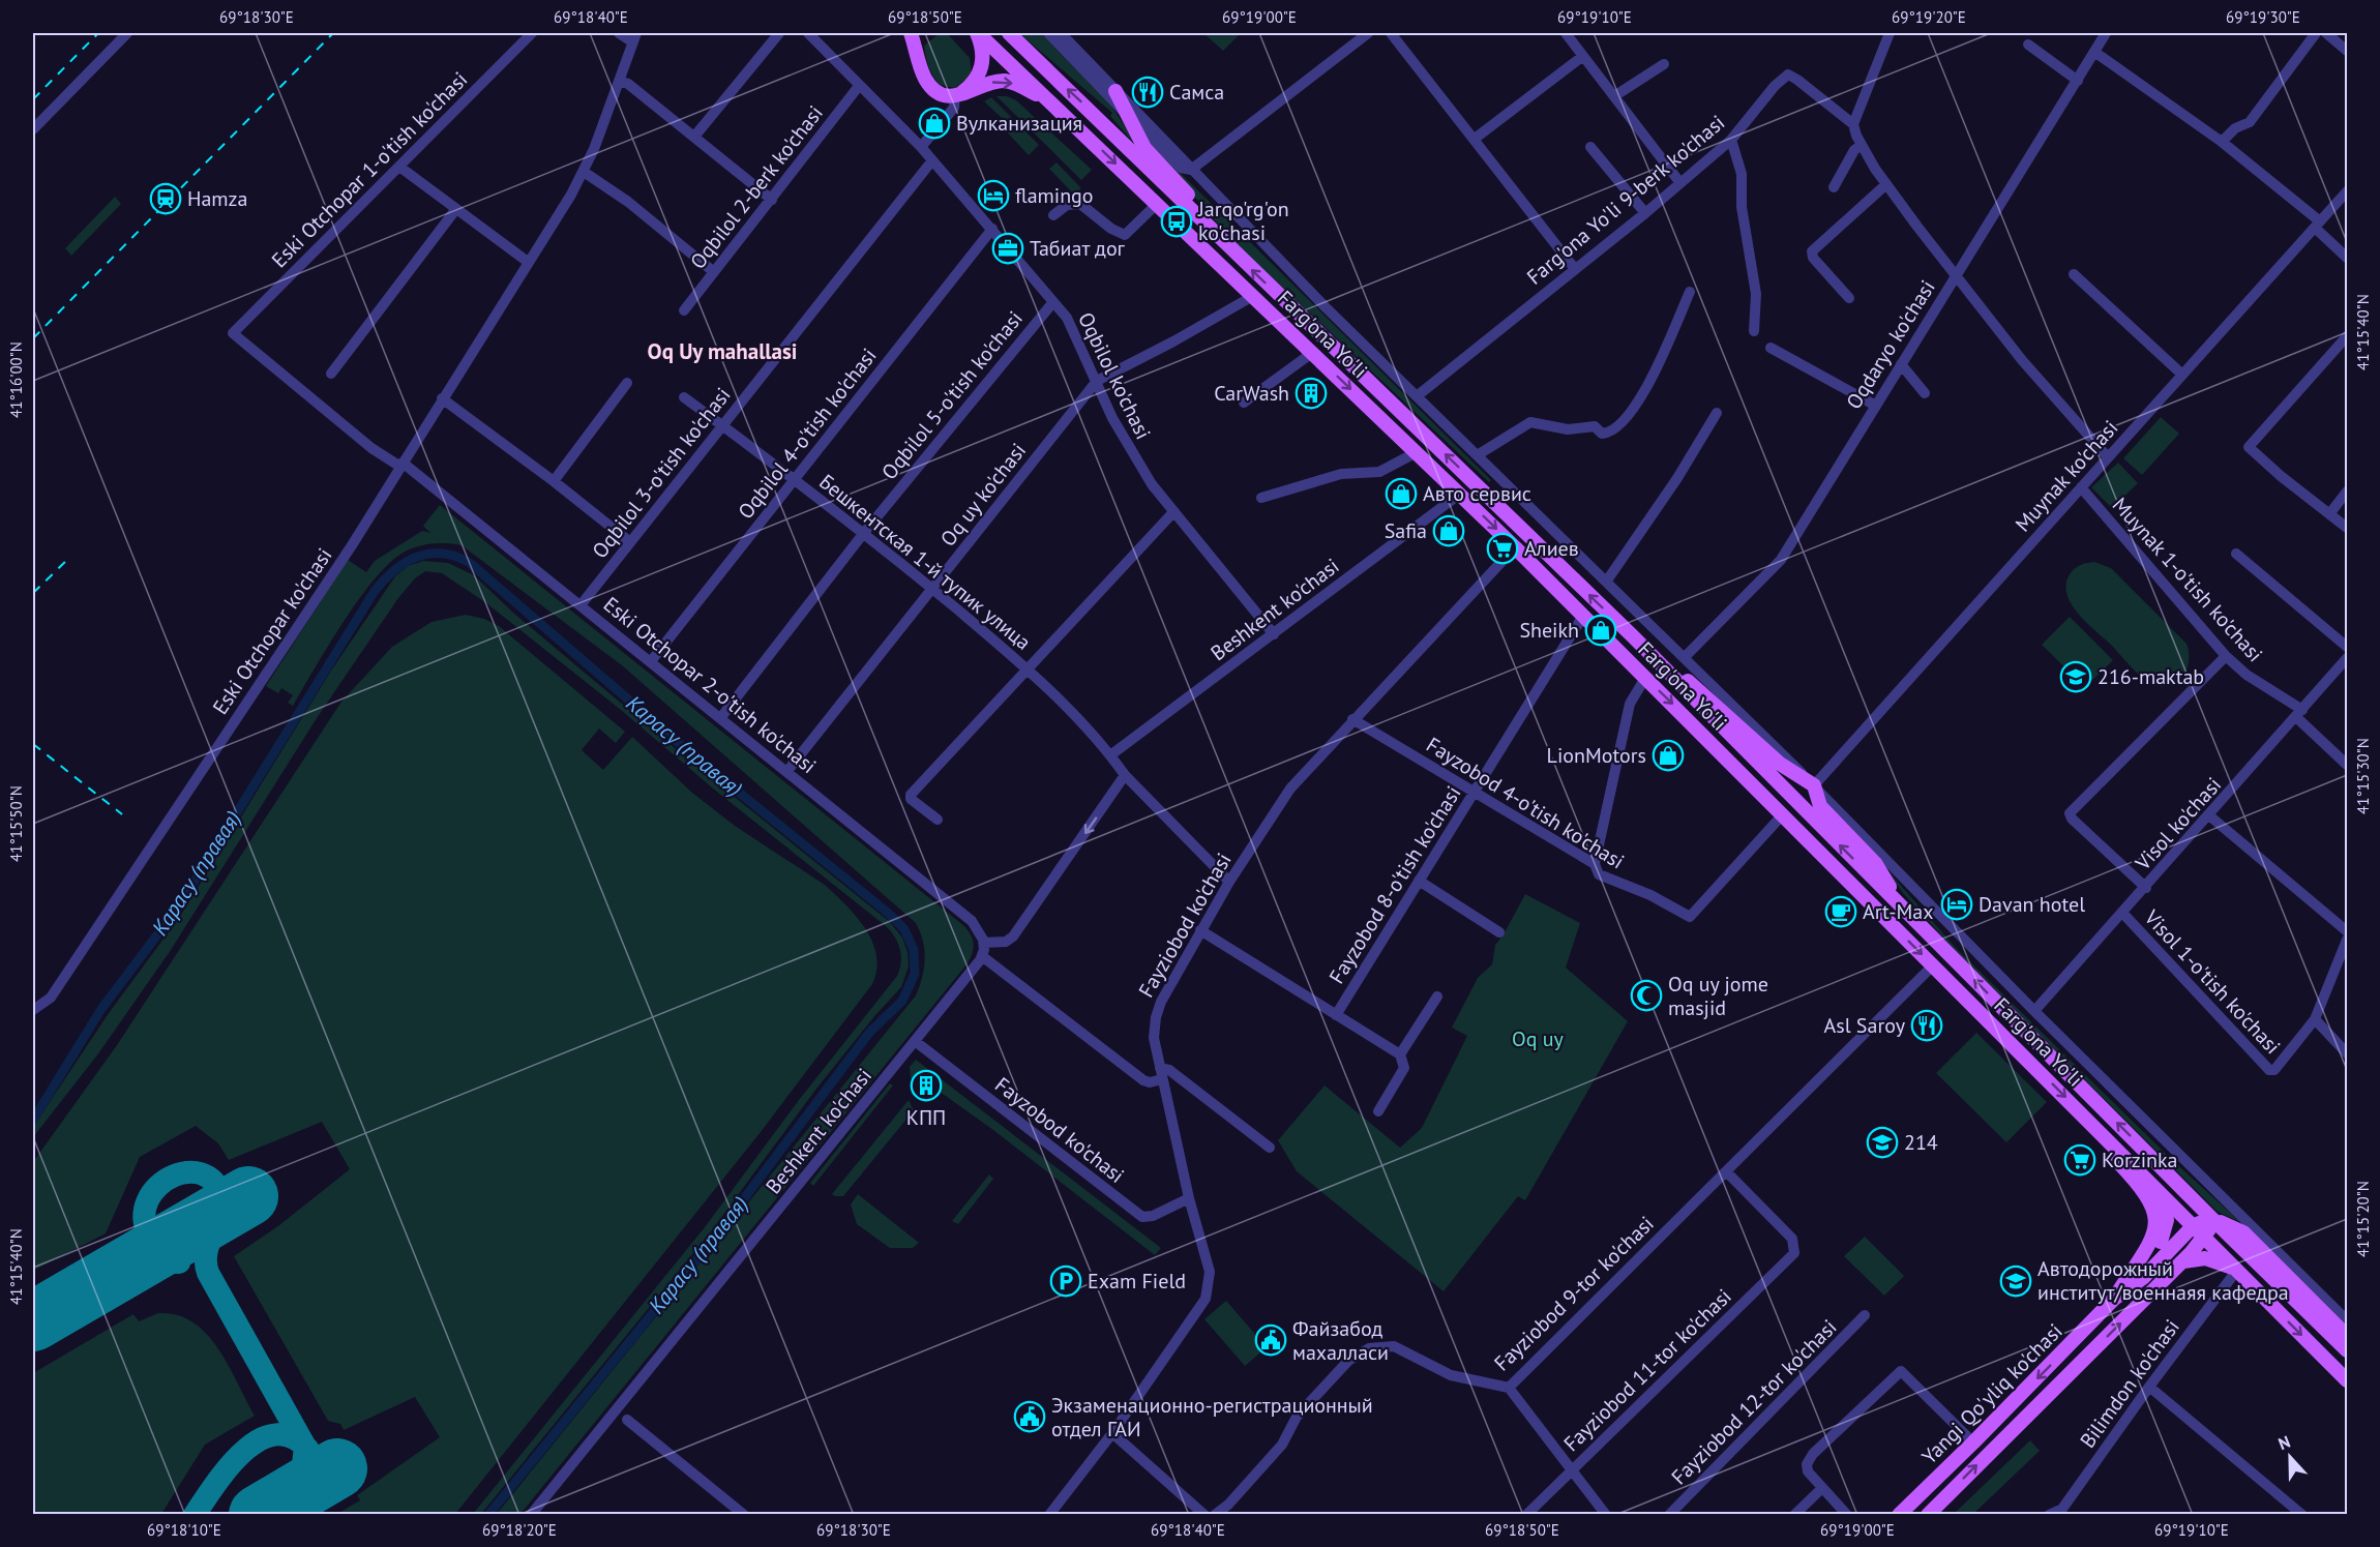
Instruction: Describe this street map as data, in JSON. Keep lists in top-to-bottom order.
{
  "streets": {
    "main road": ["Farg'ona Yo'li", "Yangi Qo'yliq ko'chasi"],
    "street": [
      "Eski Otchopar 1-o'tish ko'chasi",
      "Oqbilol 2-berk ko'chasi",
      "Farg'ona Yo'li 9-berk ko'chasi",
      "Oqdaryo ko'chasi",
      "Oqbilol ko'chasi",
      "Oqbilol 5-o'tish ko'chasi",
      "Oqbilol 4-o'tish ko'chasi",
      "Oqbilol 3-o'tish ko'chasi",
      "Muynak ko'chasi",
      "Oq uy ko'chasi",
      "Бешкентская 1-й тупик улица",
      "Muynak 1-o'tish ko'chasi",
      "Beshkent ko'chasi",
      "Eski Otchopar ko'chasi",
      "Eski Otchopar 2-o'tish ko'chasi",
      "Fayzobod 4-o'tish ko'chasi",
      "Visol ko'chasi",
      "Fayzobod 8-o'tish ko'chasi",
      "Fayziobod ko'chasi",
      "Visol 1-o'tish ko'chasi",
      "Fayzobod ko'chasi",
      "Fayziobod 9-tor ko'chasi",
      "Fayziobod 11-tor ko'chasi",
      "Bilimdon ko'chasi",
      "Fayziobod 12-tor ko'chasi"
    ]
  },
  "crossings": [
    ["Eski Otchopar 1-o'tish ko'chasi", "Eski Otchopar 2-o'tish ko'chasi"],
    ["Oqbilol 2-berk ko'chasi", "Oqbilol ko'chasi"],
    ["Farg'ona Yo'li 9-berk ko'chasi", "Farg'ona Yo'li"],
    ["Farg'ona Yo'li", "Oqdaryo ko'chasi"],
    ["Farg'ona Yo'li", "Muynak ko'chasi"],
    ["Farg'ona Yo'li", "Oq uy ko'chasi"],
    ["Farg'ona Yo'li", "Beshkent ko'chasi"],
    ["Farg'ona Yo'li", "Fayzobod 4-o'tish ko'chasi"],
    ["Farg'ona Yo'li", "Visol ko'chasi"],
    ["Farg'ona Yo'li", "Fayzobod 8-o'tish ko'chasi"],
    ["Farg'ona Yo'li", "Fayziobod ko'chasi"],
    ["Farg'ona Yo'li", "Fayziobod 9-tor ko'chasi"],
    ["Farg'ona Yo'li", "Bilimdon ko'chasi"],
    ["Farg'ona Yo'li", "Yangi Qo'yliq ko'chasi"],
    ["Oqbilol ko'chasi", "Oqbilol 5-o'tish ko'chasi"],
    ["Oqbilol ko'chasi", "Oqbilol 4-o'tish ko'chasi"],
    ["Oqbilol ko'chasi", "Oqbilol 3-o'tish ko'chasi"],
    ["Oqbilol ko'chasi", "Oq uy ko'chasi"],
    ["Oqbilol ko'chasi", "Beshkent ko'chasi"],
    ["Oqbilol 5-o'tish ko'chasi", "Бешкентская 1-й тупик улица"],
    ["Oqbilol 5-o'tish ko'chasi", "Eski Otchopar 2-o'tish ko'chasi"],
    ["Oqbilol 4-o'tish ko'chasi", "Бешкентская 1-й тупик улица"],
    ["Oqbilol 4-o'tish ko'chasi", "Eski Otchopar 2-o'tish ko'chasi"],
    ["Oqbilol 3-o'tish ko'chasi", "Бешкентская 1-й тупик улица"],
    ["Oqbilol 3-o'tish ko'chasi", "Eski Otchopar 2-o'tish ko'chasi"],
    ["Muynak ko'chasi", "Muynak 1-o'tish ko'chasi"],
    ["Oq uy ko'chasi", "Бешкентская 1-й тупик улица"],
    ["Oq uy ko'chasi", "Eski Otchopar 2-o'tish ko'chasi"],
    ["Бешкентская 1-й тупик улица", "Beshkent ko'chasi"],
    ["Бешкентская 1-й тупик улица", "Fayziobod ko'chasi"],
    ["Muynak 1-o'tish ko'chasi", "Visol ko'chasi"],
    ["Muynak 1-o'tish ko'chasi", "Visol 1-o'tish ko'chasi"],
    ["Beshkent ko'chasi", "Eski Otchopar 2-o'tish ko'chasi"],
    ["Beshkent ko'chasi", "Fayzobod ko'chasi"],
    ["Eski Otchopar ko'chasi", "Eski Otchopar 2-o'tish ko'chasi"],
    ["Fayzobod 4-o'tish ko'chasi", "Fayzobod 8-o'tish ko'chasi"],
    ["Fayzobod 4-o'tish ko'chasi", "Fayziobod ko'chasi"],
    ["Visol ko'chasi", "Visol 1-o'tish ko'chasi"],
    ["Fayziobod ko'chasi", "Fayzobod ko'chasi"],
    ["Fayziobod 9-tor ko'chasi", "Fayziobod 11-tor ko'chasi"]
  ],
  "districts": ["Oq Uy mahallasi"],
  "water": ["Карасу (правая)"],
  "parks": ["Oq uy"],
  "places": {
    "restaurant": ["Самса", "Asl Saroy"],
    "shop": [
      "Вулканизация",
      "Авто сервис",
      "Safia",
      "Sheikh",
      "LionMotors"
    ],
    "hotel": ["flamingo", "Davan hotel"],
    "station": ["Hamza"],
    "bus stop": ["Jarqo'rg'on ko'chasi"],
    "office": ["Табиат дог"],
    "building": ["CarWash", "КПП"],
    "supermarket": ["Алиев", "Korzinka"],
    "school or university": ["216-maktab", "214", "Автодорожный институт/военнаяя кафедра"],
    "cafe": ["Art-Max"],
    "mosque": ["Oq uy jome masjid"],
    "parking": ["Exam Field"],
    "public building": ["Файзабод махалласи", "Экзаменационно-регистрационный отдел ГАИ"]
  },
  "north": "top",
  "coordinates": [
    "69°18'30\"E",
    "69°18'40\"E",
    "69°18'50\"E",
    "69°19'00\"E",
    "69°19'10\"E",
    "69°19'20\"E",
    "69°19'30\"E",
    "41°15'40\"N",
    "41°16'00\"N",
    "41°15'30\"N",
    "41°15'50\"N",
    "41°15'20\"N",
    "69°18'10\"E",
    "69°18'20\"E"
  ]
}
